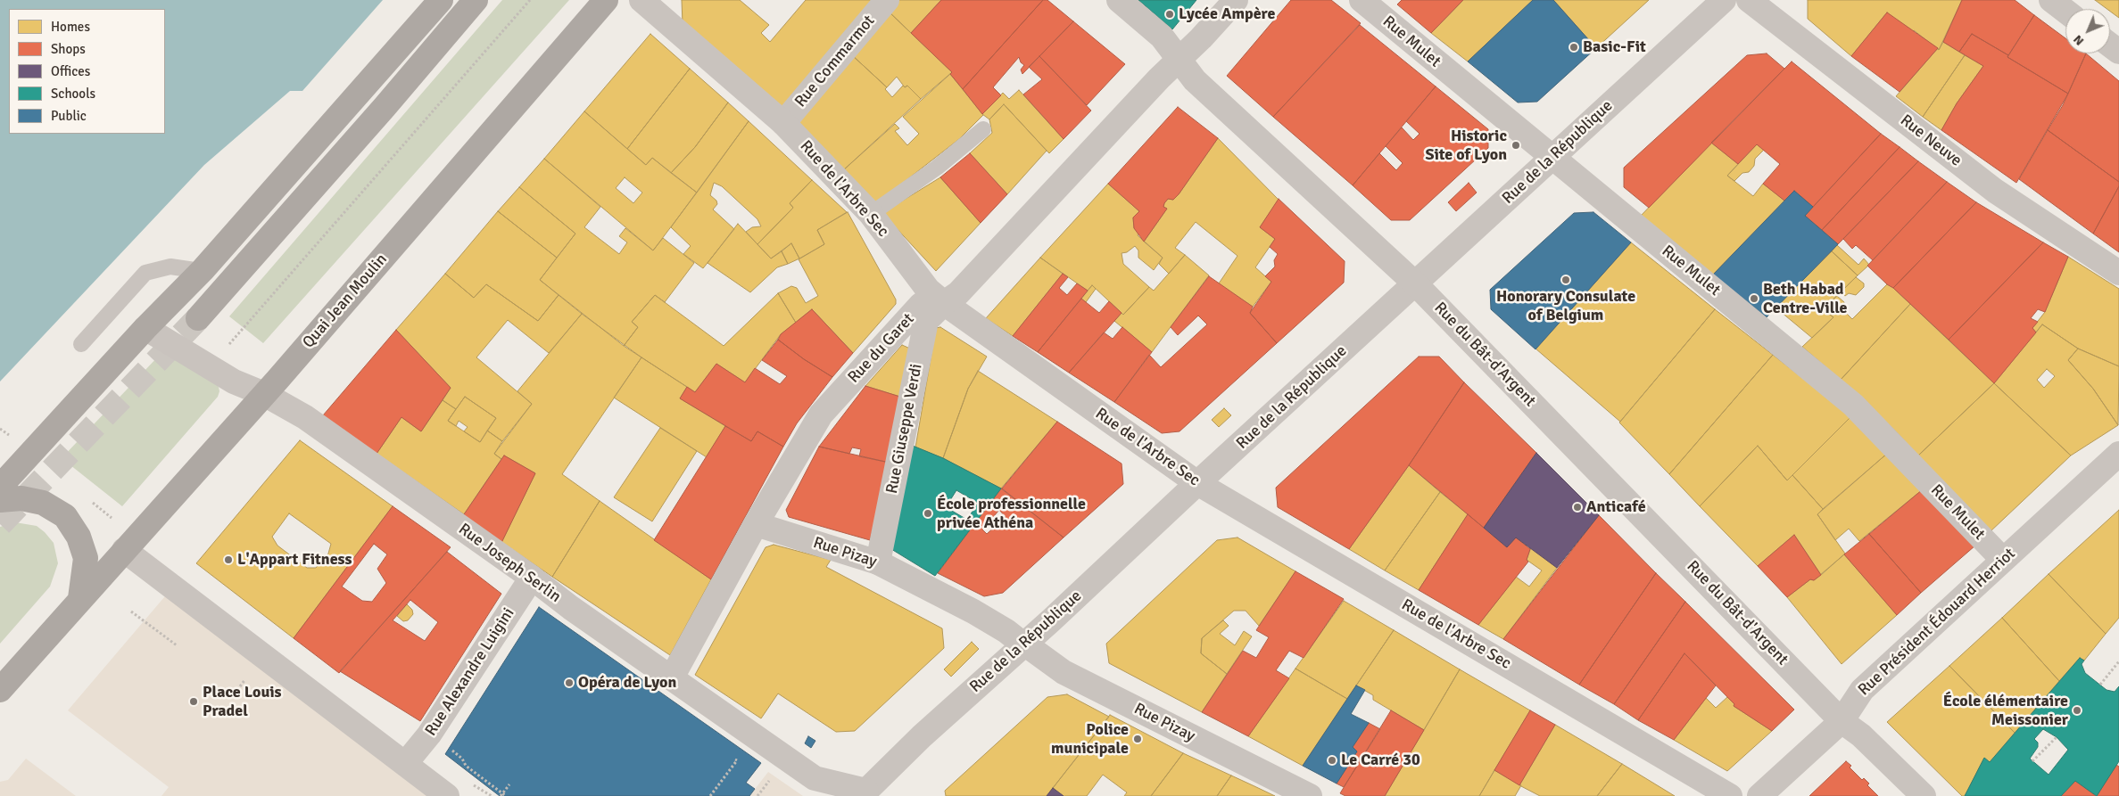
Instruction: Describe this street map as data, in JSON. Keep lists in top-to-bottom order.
{
  "streets": {
    "main road": ["Quai Jean Moulin"],
    "street": [
      "Rue Mulet",
      "Rue Commarmot",
      "Rue Neuve",
      "Rue de la République",
      "Rue de l'Arbre Sec",
      "Rue du Garet",
      "Rue du Bât-d'Argent",
      "Rue Giuseppe Verdi",
      "Rue Pizay",
      "Rue Joseph Serlin",
      "Rue Président Édouard Herriot",
      "Rue Alexandre Luigini"
    ]
  },
  "crossings": [
    ["Rue Mulet", "Rue de la République"],
    ["Rue Mulet", "Rue Président Édouard Herriot"],
    ["Rue Commarmot", "Rue de l'Arbre Sec"],
    ["Rue de la République", "Rue de l'Arbre Sec"],
    ["Rue de la République", "Rue du Bât-d'Argent"],
    ["Rue de la République", "Rue Pizay"],
    ["Rue de la République", "Rue Joseph Serlin"],
    ["Rue de l'Arbre Sec", "Rue du Garet"],
    ["Rue de l'Arbre Sec", "Rue Giuseppe Verdi"],
    ["Quai Jean Moulin", "Rue Joseph Serlin"],
    ["Rue du Garet", "Rue Giuseppe Verdi"],
    ["Rue du Garet", "Rue Pizay"],
    ["Rue du Garet", "Rue Joseph Serlin"],
    ["Rue du Bât-d'Argent", "Rue Président Édouard Herriot"],
    ["Rue Giuseppe Verdi", "Rue Pizay"],
    ["Rue Joseph Serlin", "Rue Alexandre Luigini"]
  ],
  "places": [
    "Lycée Ampère",
    "Basic-Fit",
    "Historic Site of Lyon",
    "Honorary Consulate of Belgium",
    "Beth Habad Centre-Ville",
    "Anticafé",
    "École professionnelle privée Athéna",
    "L'Appart Fitness",
    "Opéra de Lyon",
    "Place Louis Pradel",
    "École élémentaire Meissonier",
    "Police municipale",
    "Le Carré 30"
  ],
  "legend": [
    "Homes",
    "Shops",
    "Offices",
    "Schools",
    "Public"
  ],
  "north": "bottom left"
}
